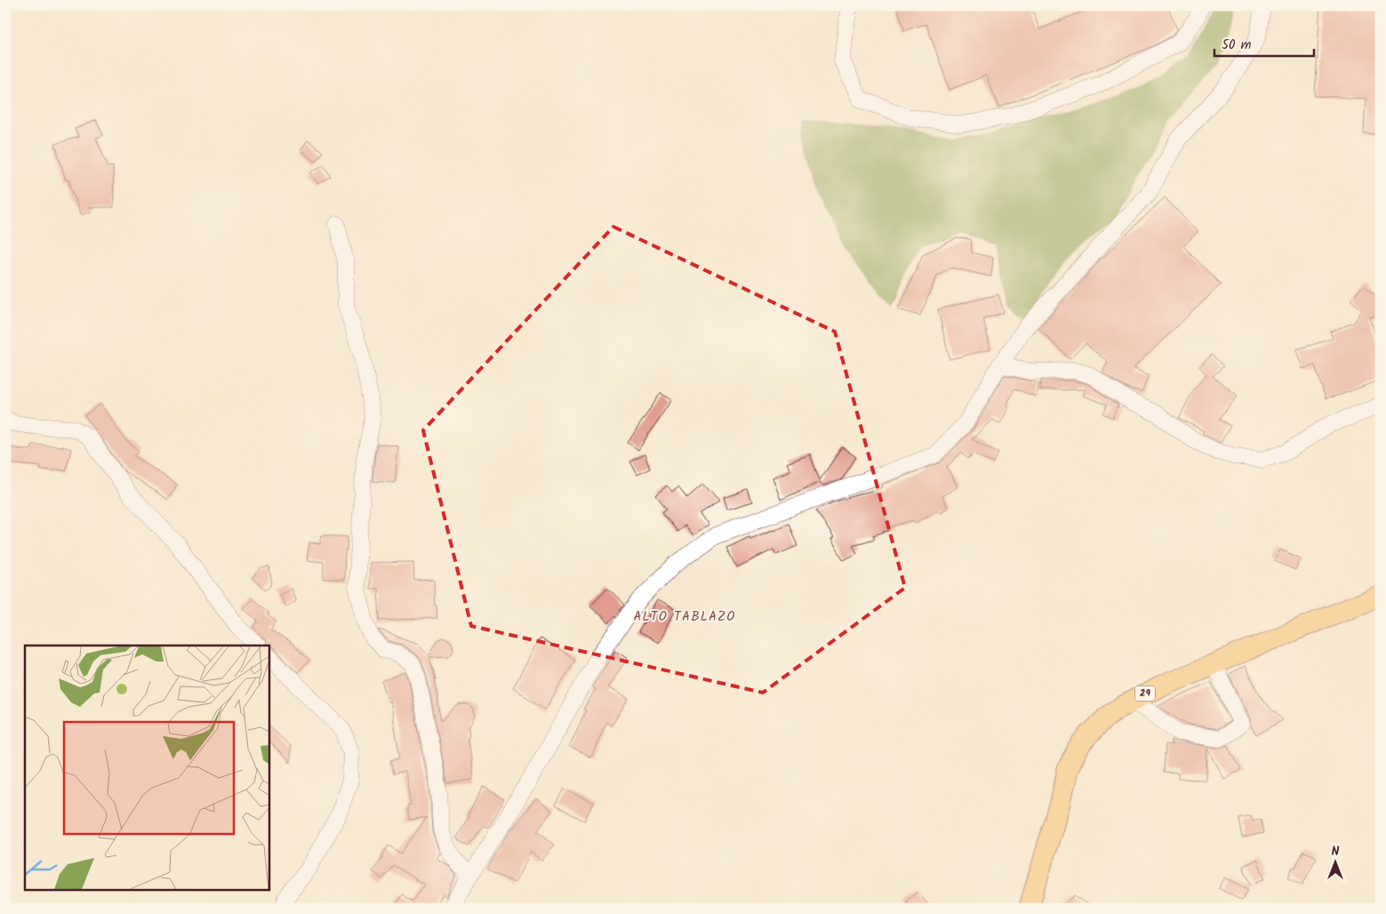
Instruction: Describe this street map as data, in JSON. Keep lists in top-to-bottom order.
{
  "streets": {
    "main road": ["29"]
  },
  "districts": ["ALTO TABLAZO"],
  "scale_bar": "50 m",
  "north": "top"
}
